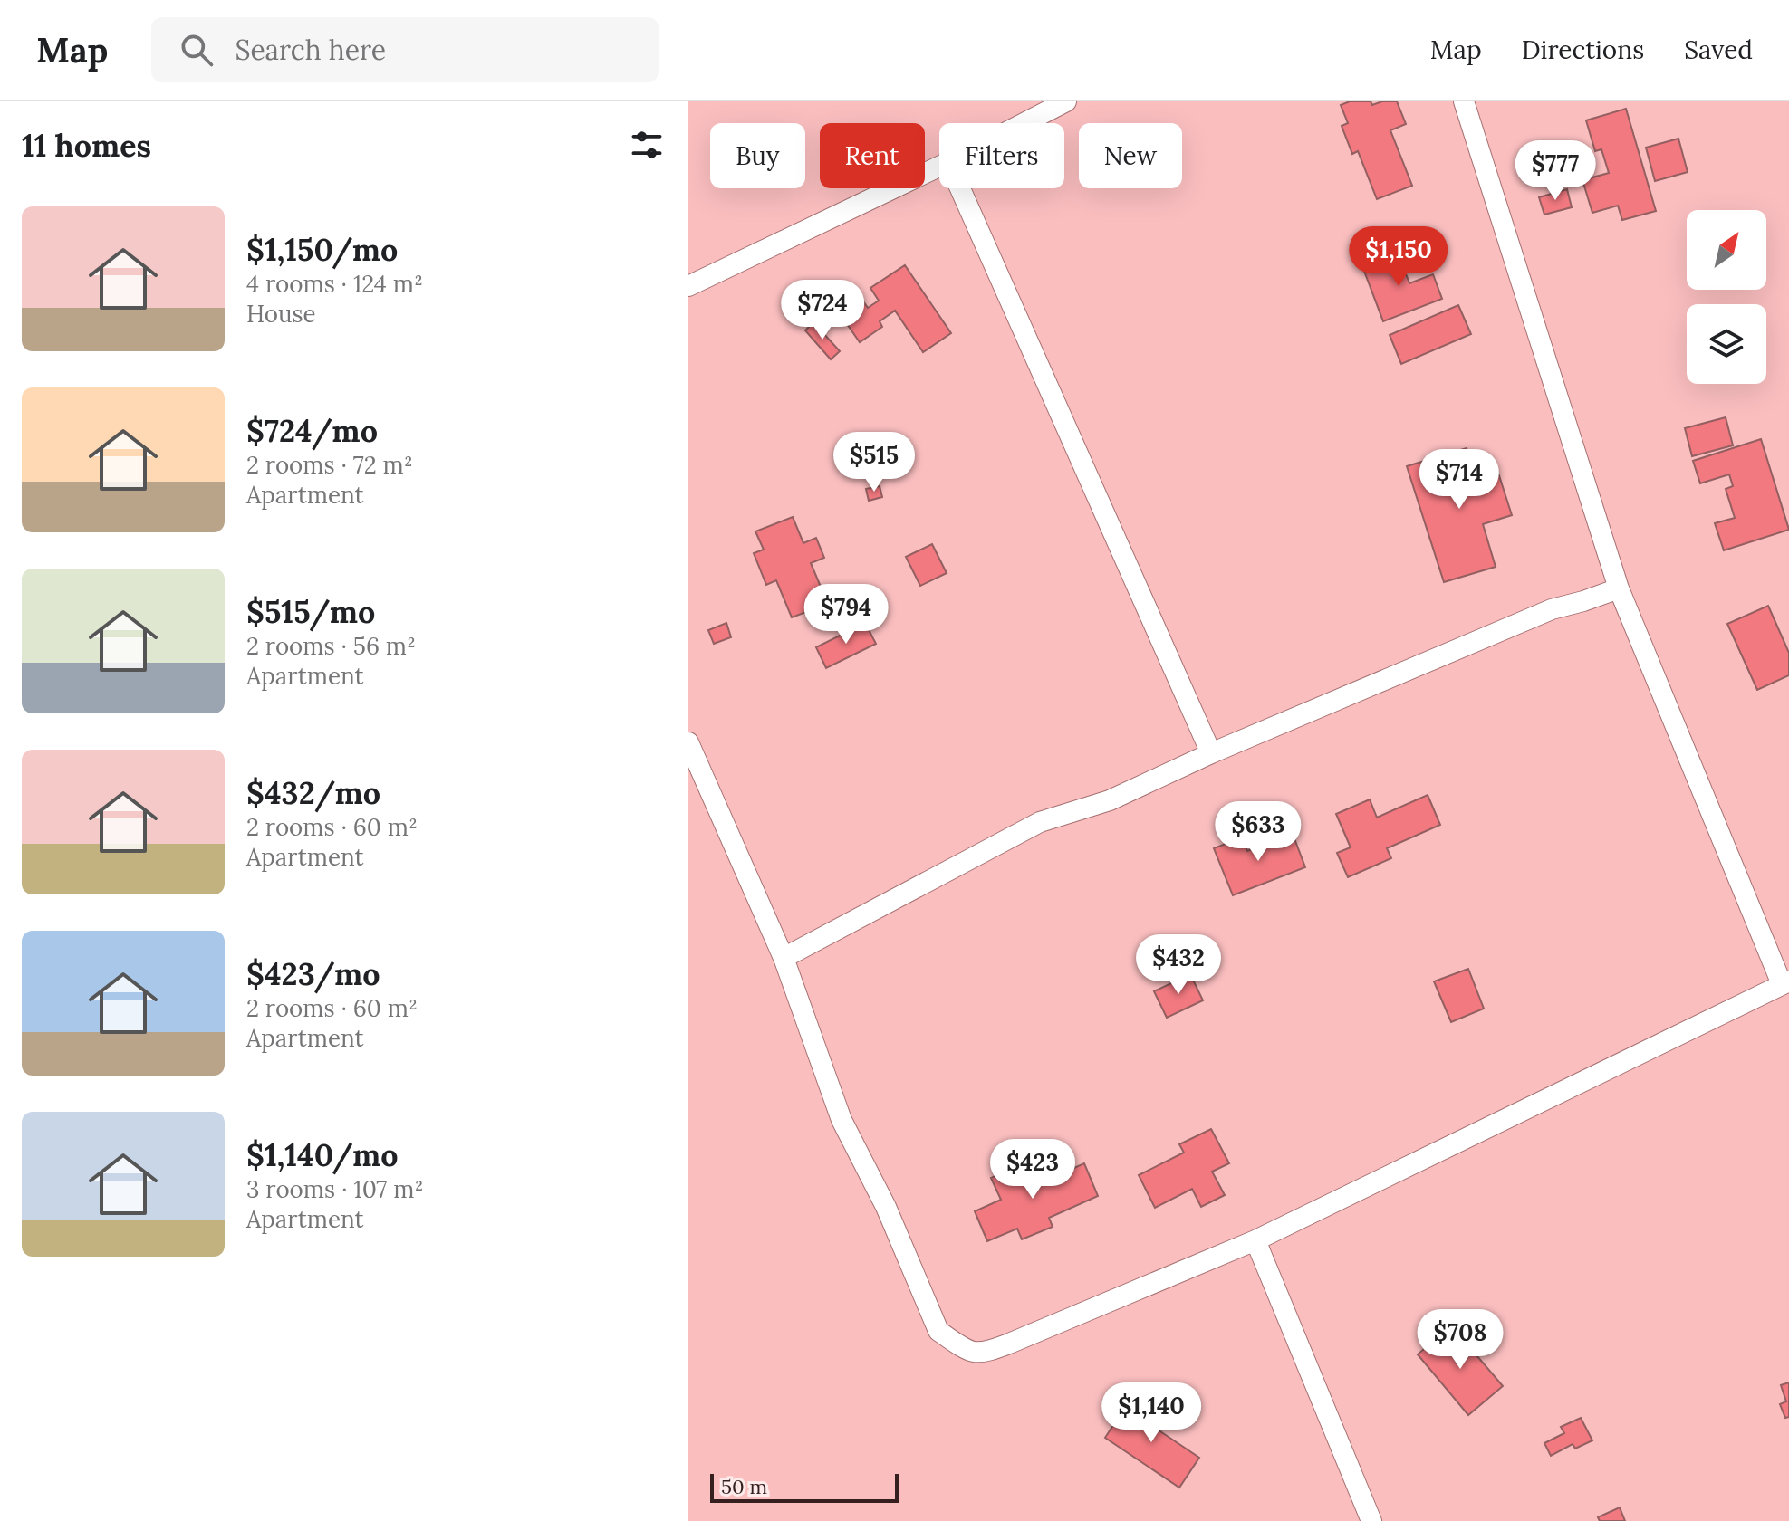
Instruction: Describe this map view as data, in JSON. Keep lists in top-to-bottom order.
{
  "scale_bar": "50 m",
  "north": "top right",
  "page": {
    "header": "Map",
    "search": "Search here",
    "nav": ["Map", "Directions", "Saved"],
    "heading": "11 homes",
    "chip": [
      "Buy",
      "Rent",
      "Filters",
      "New"
    ],
    "price": [
      "$777",
      "$1,150",
      "$724",
      "$515",
      "$714",
      "$794",
      "$633",
      "$432",
      "$423",
      "$708",
      "$1,140"
    ],
    "list": [
      {
        "name": "$1,150/mo",
        "note": "4 rooms · 124 m² · House"
      },
      {
        "name": "$724/mo",
        "note": "2 rooms · 72 m² · Apartment"
      },
      {
        "name": "$515/mo",
        "note": "2 rooms · 56 m² · Apartment"
      },
      {
        "name": "$432/mo",
        "note": "2 rooms · 60 m² · Apartment"
      },
      {
        "name": "$423/mo",
        "note": "2 rooms · 60 m² · Apartment"
      },
      {
        "name": "$1,140/mo",
        "note": "3 rooms · 107 m² · Apartment"
      }
    ],
    "scale": "50 m"
  }
}
